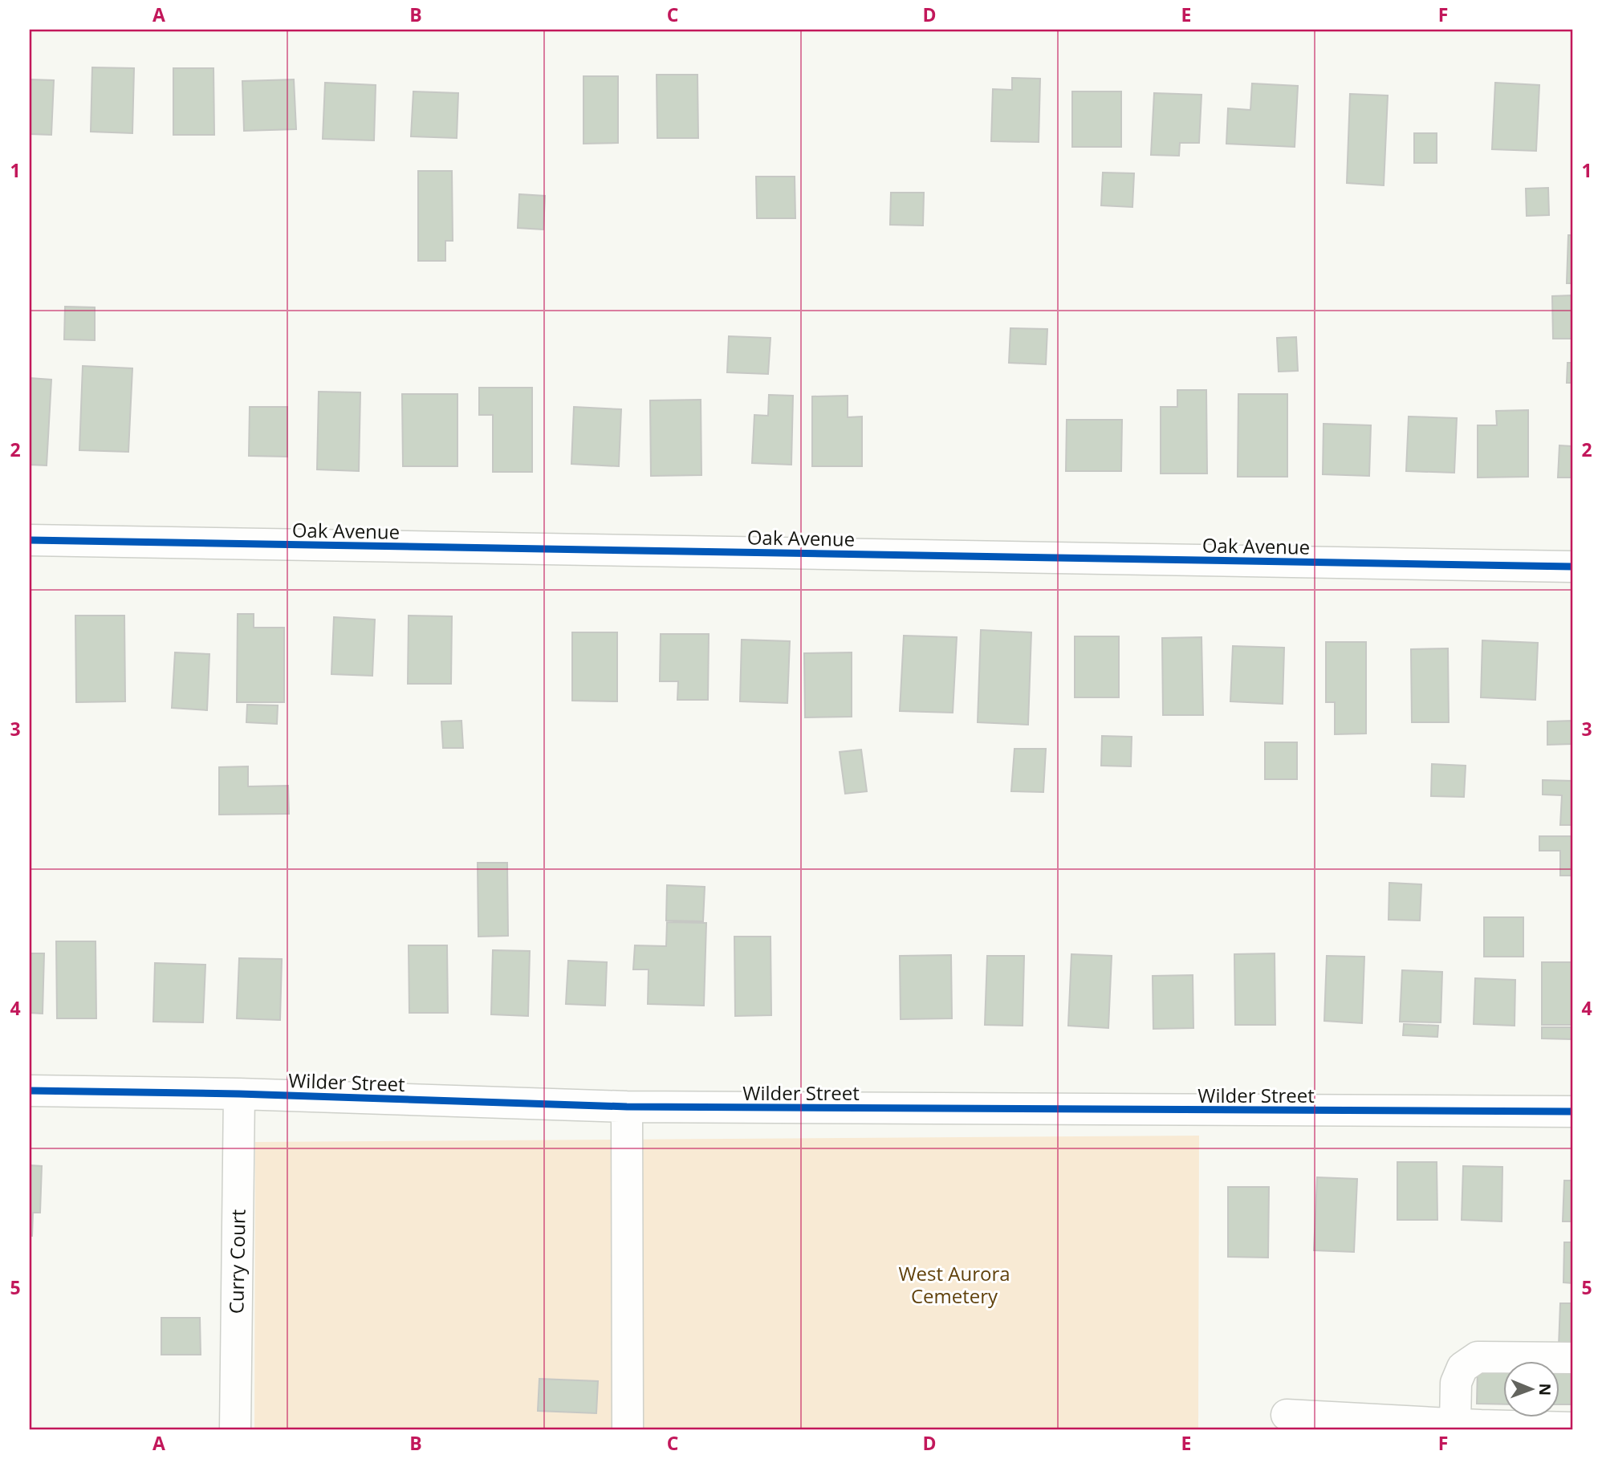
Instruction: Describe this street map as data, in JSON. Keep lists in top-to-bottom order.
{
  "streets": {
    "street": ["Oak Avenue", "Wilder Street", "Curry Court"]
  },
  "crossings": [
    ["Wilder Street", "Curry Court"]
  ],
  "parks": ["West Aurora Cemetery"],
  "north": "right",
  "grid": {
    "columns": [
      "A",
      "B",
      "C",
      "D",
      "E",
      "F"
    ],
    "rows": [
      "1",
      "2",
      "3",
      "4",
      "5"
    ]
  }
}
